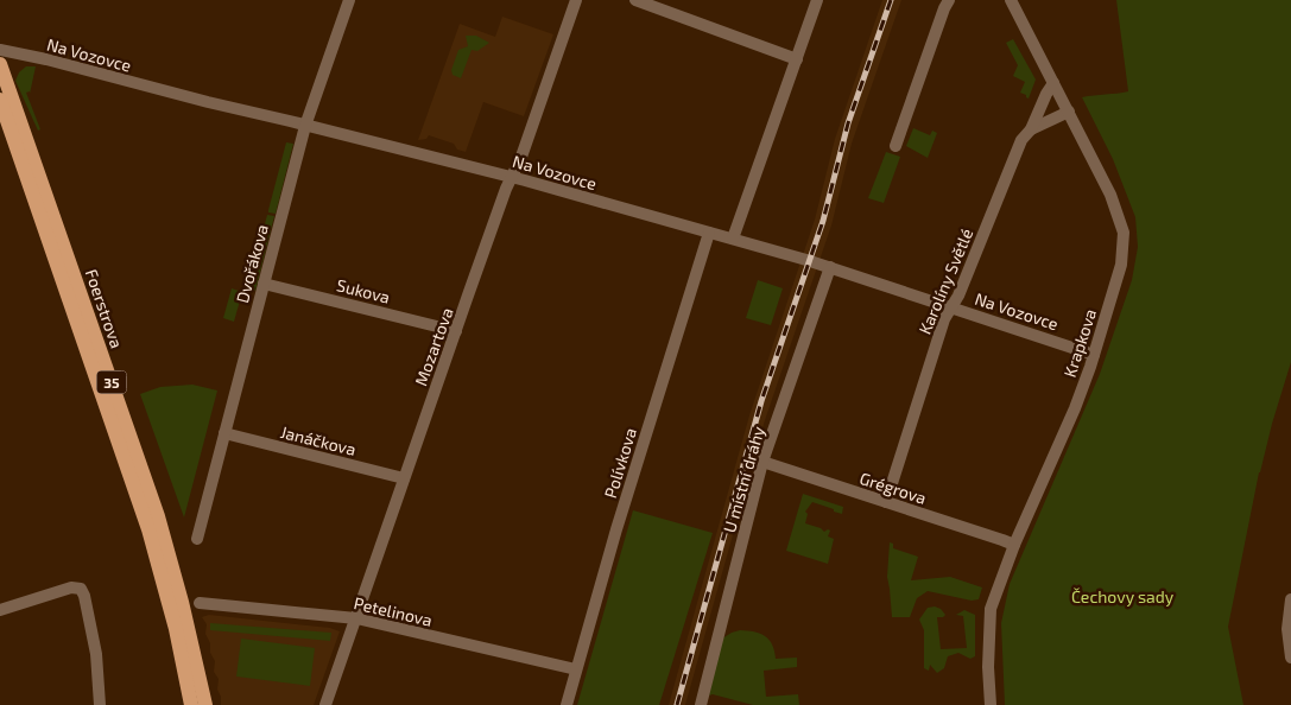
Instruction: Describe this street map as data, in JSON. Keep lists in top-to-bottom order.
{
  "streets": {
    "main road": ["Foerstrova", "35"],
    "street": [
      "Na Vozovce",
      "Dvořákova",
      "Karolíny Světlé",
      "Sukova",
      "Krapkova",
      "Mozartova",
      "Janáčkova",
      "Polívkova",
      "U místní dráhy",
      "Grégrova",
      "Petelinova"
    ]
  },
  "crossings": [
    ["Na Vozovce", "Dvořákova"],
    ["Na Vozovce", "Karolíny Světlé"],
    ["Na Vozovce", "Krapkova"],
    ["Na Vozovce", "Mozartova"],
    ["Na Vozovce", "Polívkova"],
    ["Na Vozovce", "U místní dráhy"],
    ["Dvořákova", "Sukova"],
    ["Dvořákova", "Janáčkova"],
    ["Karolíny Světlé", "Krapkova"],
    ["Karolíny Světlé", "Grégrova"],
    ["Sukova", "Mozartova"],
    ["Krapkova", "Grégrova"],
    ["Mozartova", "Janáčkova"],
    ["Mozartova", "Petelinova"],
    ["Polívkova", "Petelinova"],
    ["U místní dráhy", "Grégrova"]
  ],
  "parks": ["Čechovy sady"]
}
